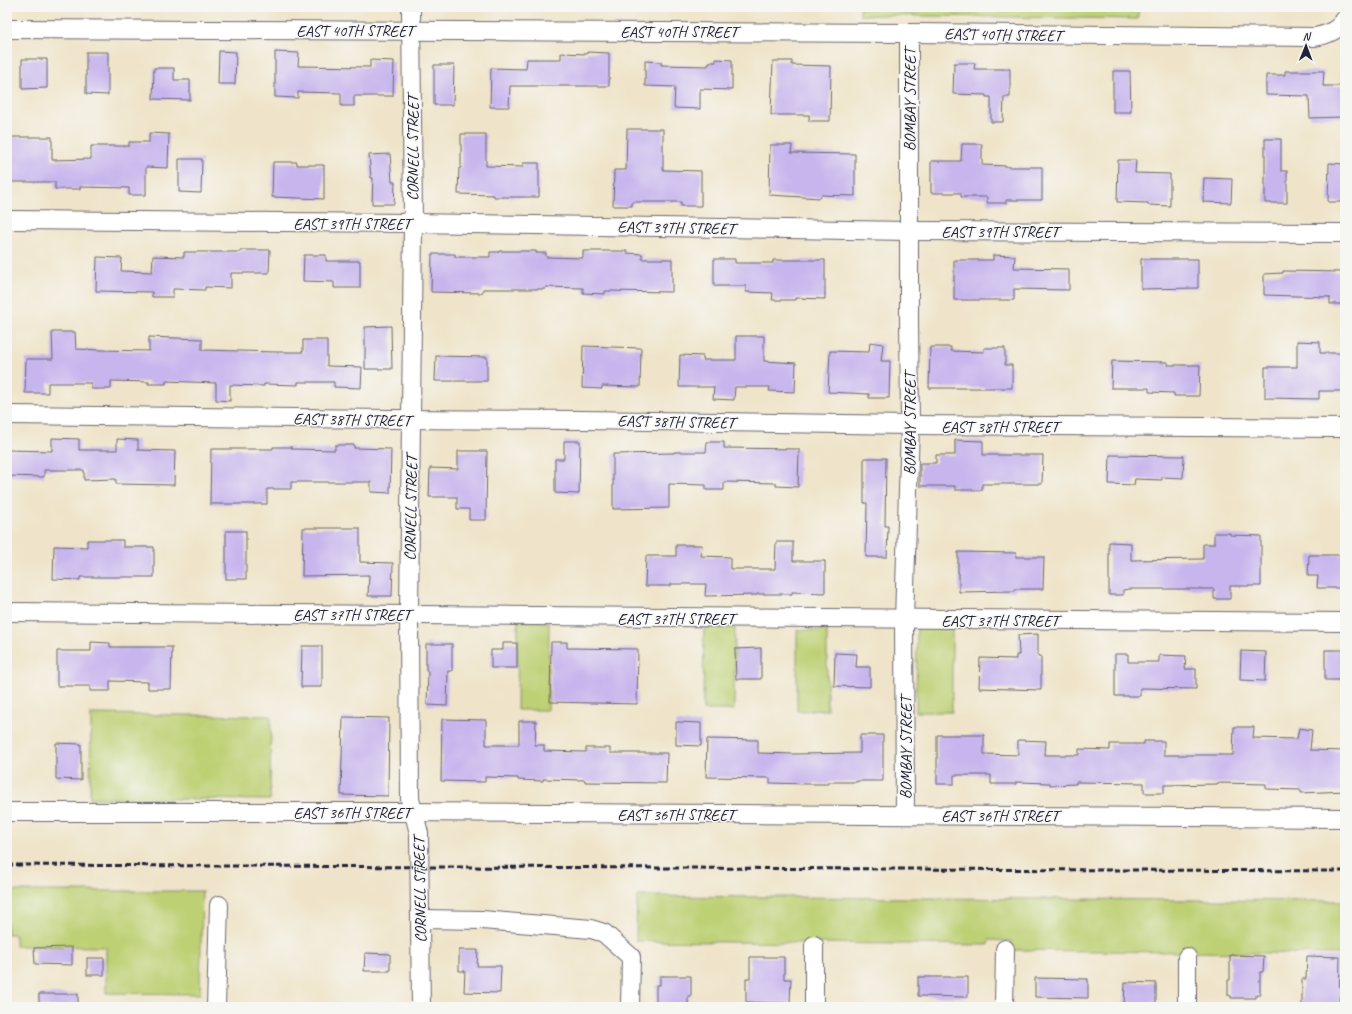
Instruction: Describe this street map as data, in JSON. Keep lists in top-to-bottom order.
{
  "streets": {
    "street": [
      "EAST 40TH STREET",
      "BOMBAY STREET",
      "CORNELL STREET",
      "EAST 39TH STREET",
      "EAST 38TH STREET",
      "EAST 37TH STREET",
      "EAST 36TH STREET"
    ]
  },
  "crossings": [
    ["EAST 40TH STREET", "BOMBAY STREET"],
    ["EAST 40TH STREET", "CORNELL STREET"],
    ["BOMBAY STREET", "EAST 39TH STREET"],
    ["BOMBAY STREET", "EAST 38TH STREET"],
    ["BOMBAY STREET", "EAST 37TH STREET"],
    ["BOMBAY STREET", "EAST 36TH STREET"],
    ["CORNELL STREET", "EAST 39TH STREET"],
    ["CORNELL STREET", "EAST 38TH STREET"],
    ["CORNELL STREET", "EAST 37TH STREET"],
    ["CORNELL STREET", "EAST 36TH STREET"]
  ],
  "north": "top"
}
